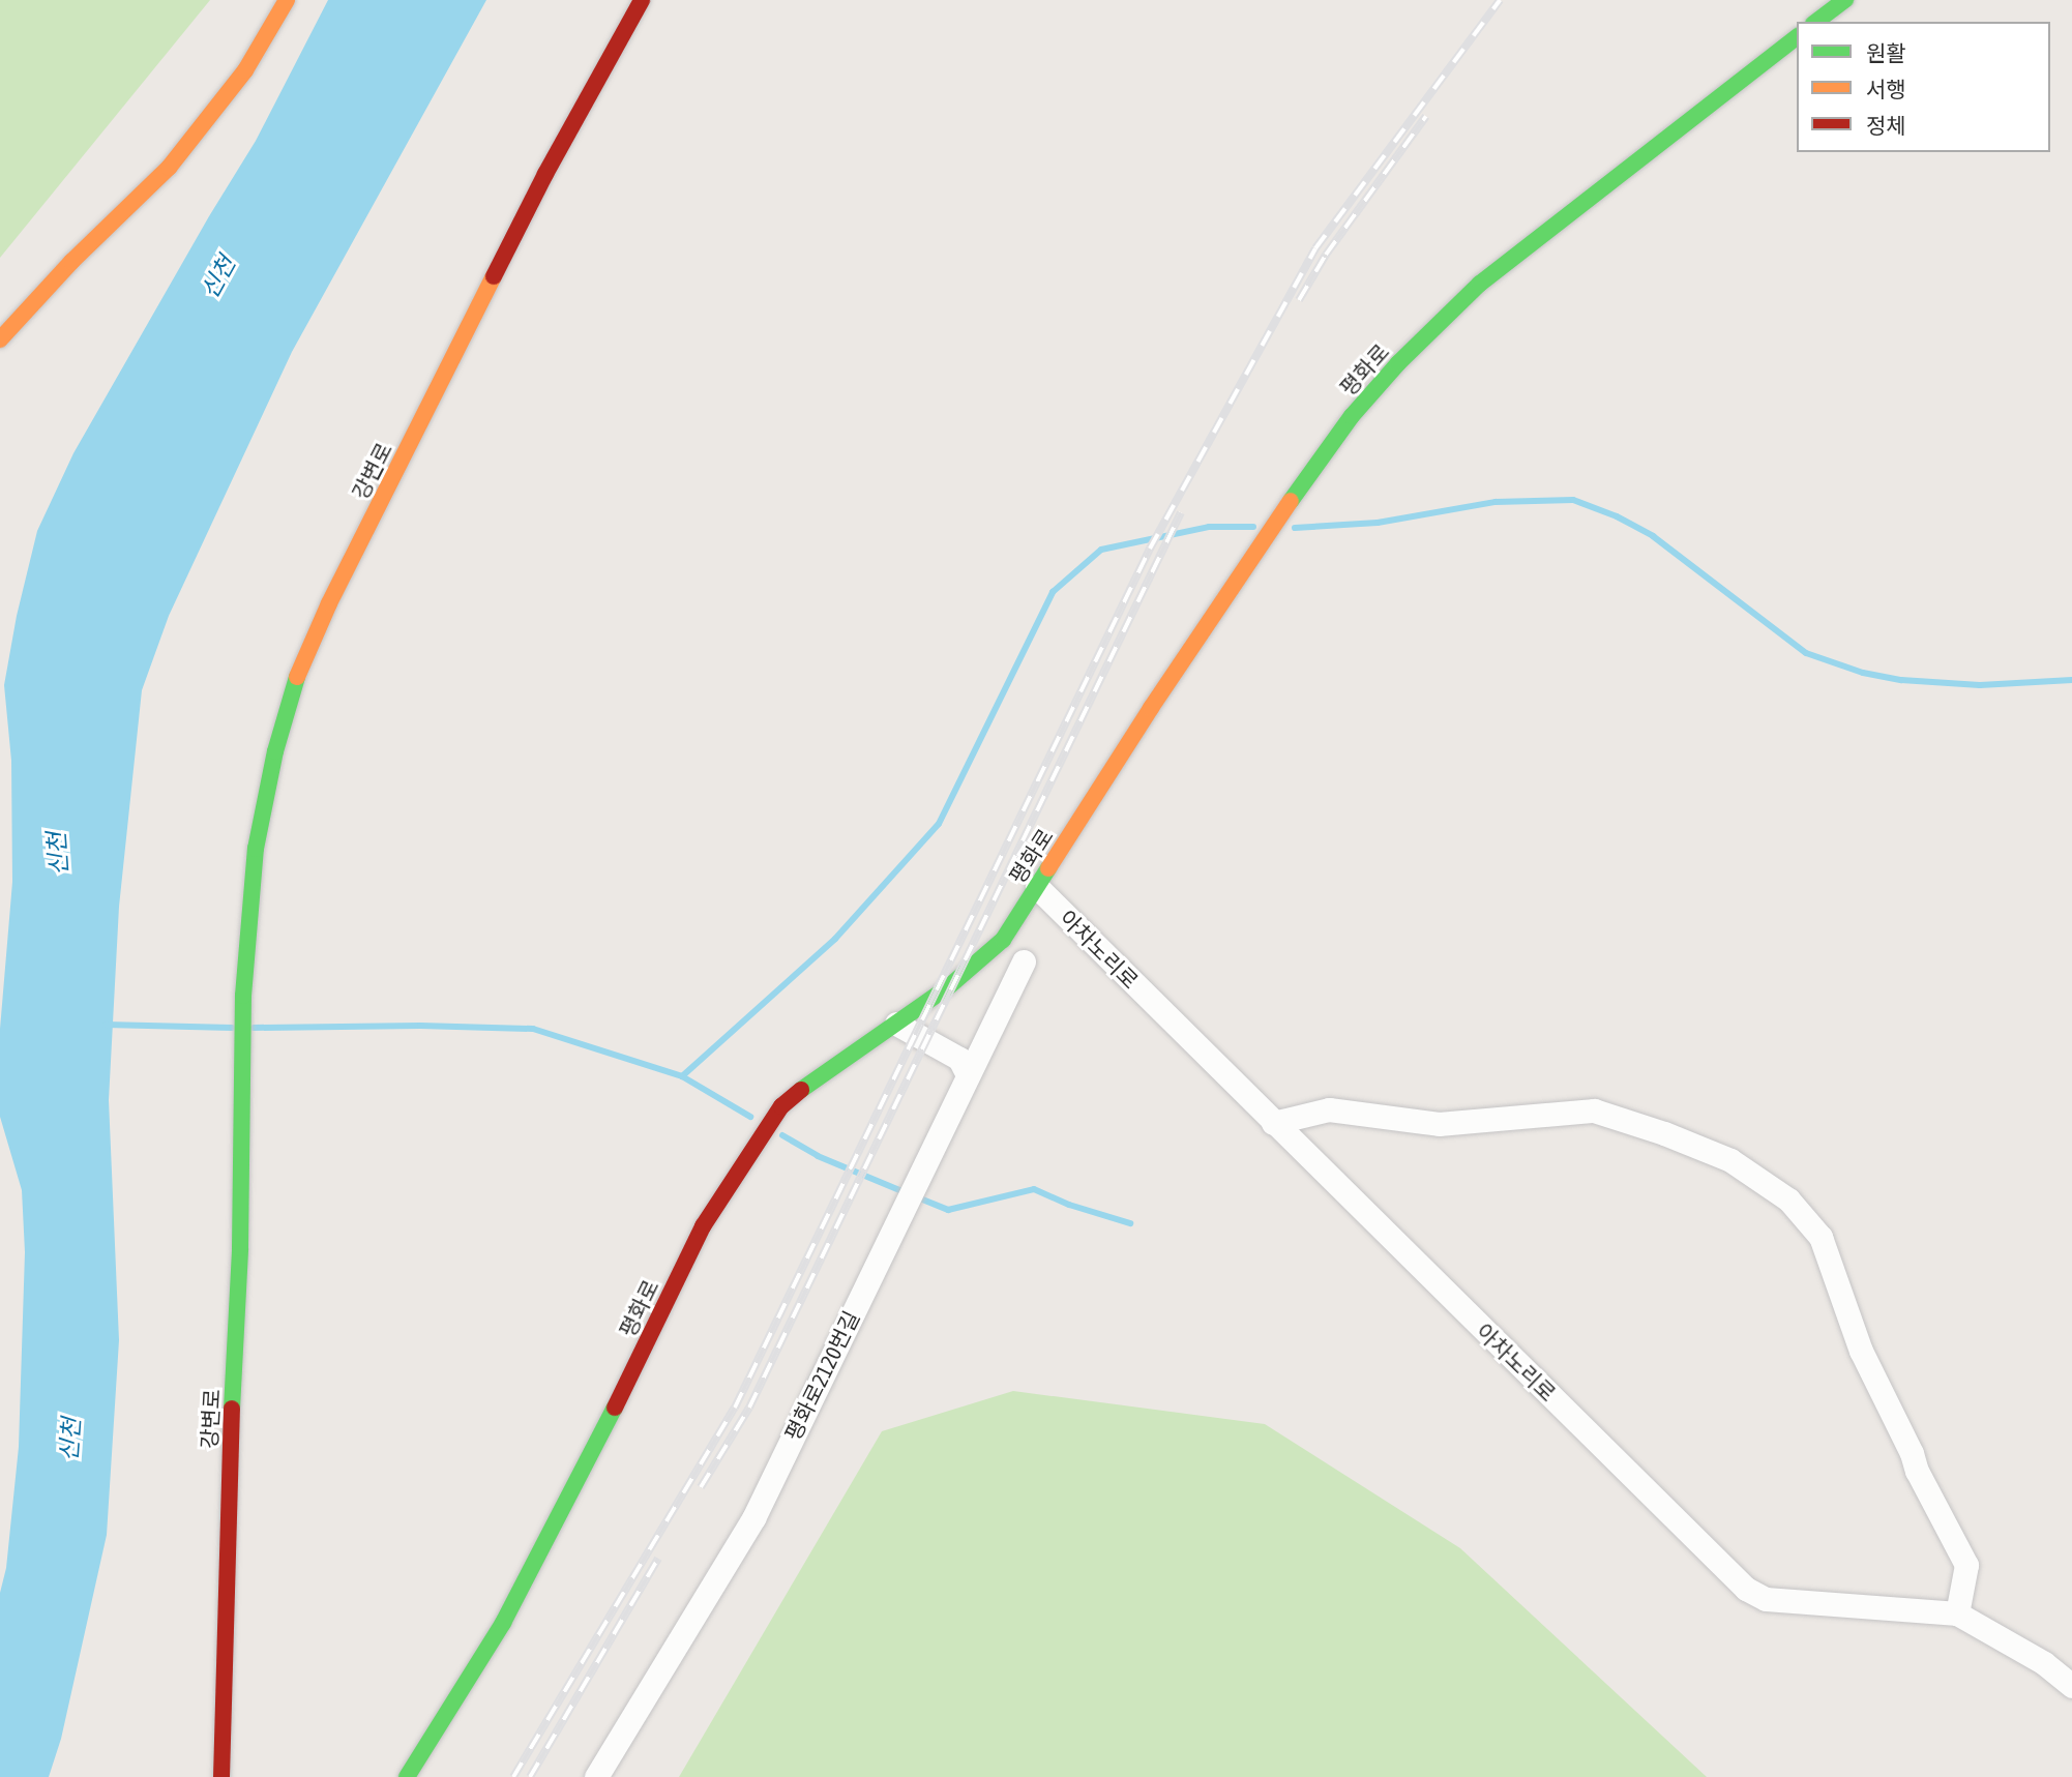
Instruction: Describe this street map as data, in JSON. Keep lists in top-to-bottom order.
{
  "streets": {
    "main road": ["평화로", "강변로"],
    "street": ["아차노리로", "평화로2120번길"]
  },
  "crossings": [
    ["평화로", "아차노리로"]
  ],
  "water": ["신천"],
  "legend": ["원활", "서행", "정체"]
}
